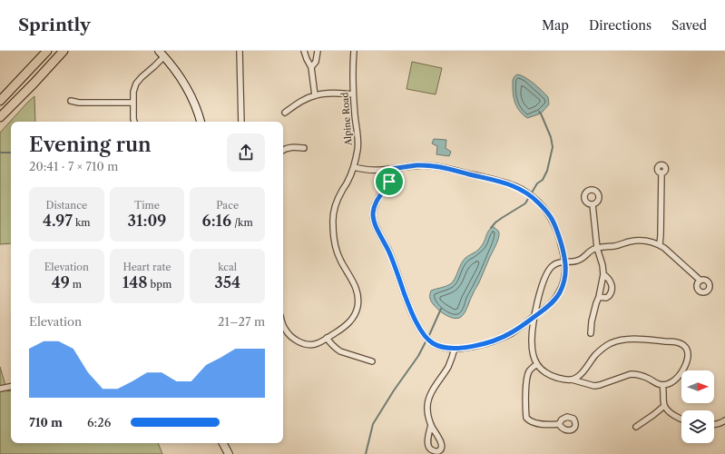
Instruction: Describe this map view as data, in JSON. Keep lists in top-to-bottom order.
{
  "streets": {
    "street": ["Alpine Road"]
  },
  "north": "right",
  "page": {
    "header": "Sprintly",
    "nav": ["Map", "Directions", "Saved"],
    "heading": ["Evening run", "20:41 · 7 × 710 m"],
    "stats": [
      ["Distance", "4.97 km"],
      ["Time", "31:09"],
      ["Pace", "6:16 /km"],
      ["Elevation", "49 m"],
      ["Heart rate", "148 bpm"],
      ["kcal", "354"]
    ],
    "chart": ["Elevation", "21–27 m"],
    "list": [
      {
        "name": "710 m",
        "note": "6:26"
      }
    ]
  }
}
